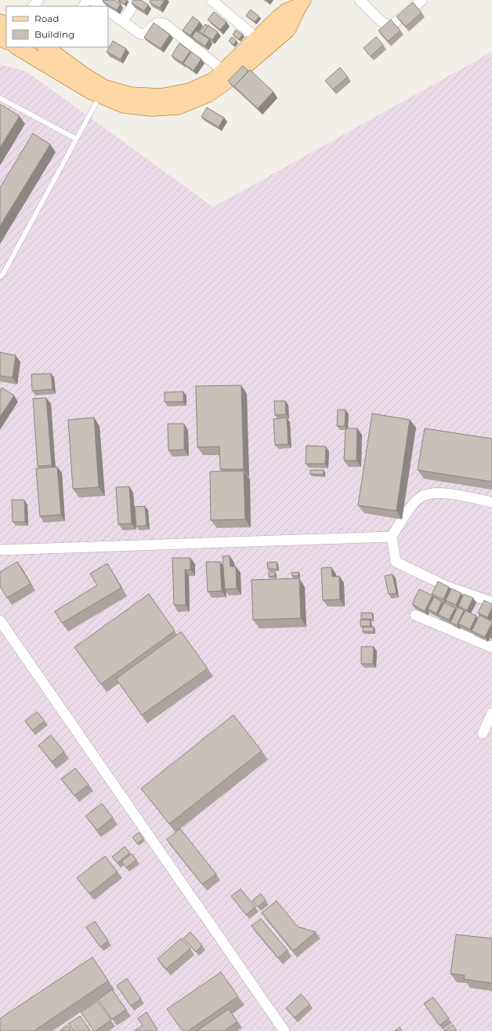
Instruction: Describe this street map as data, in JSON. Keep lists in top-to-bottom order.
{
  "legend": ["Road", "Building"]
}
